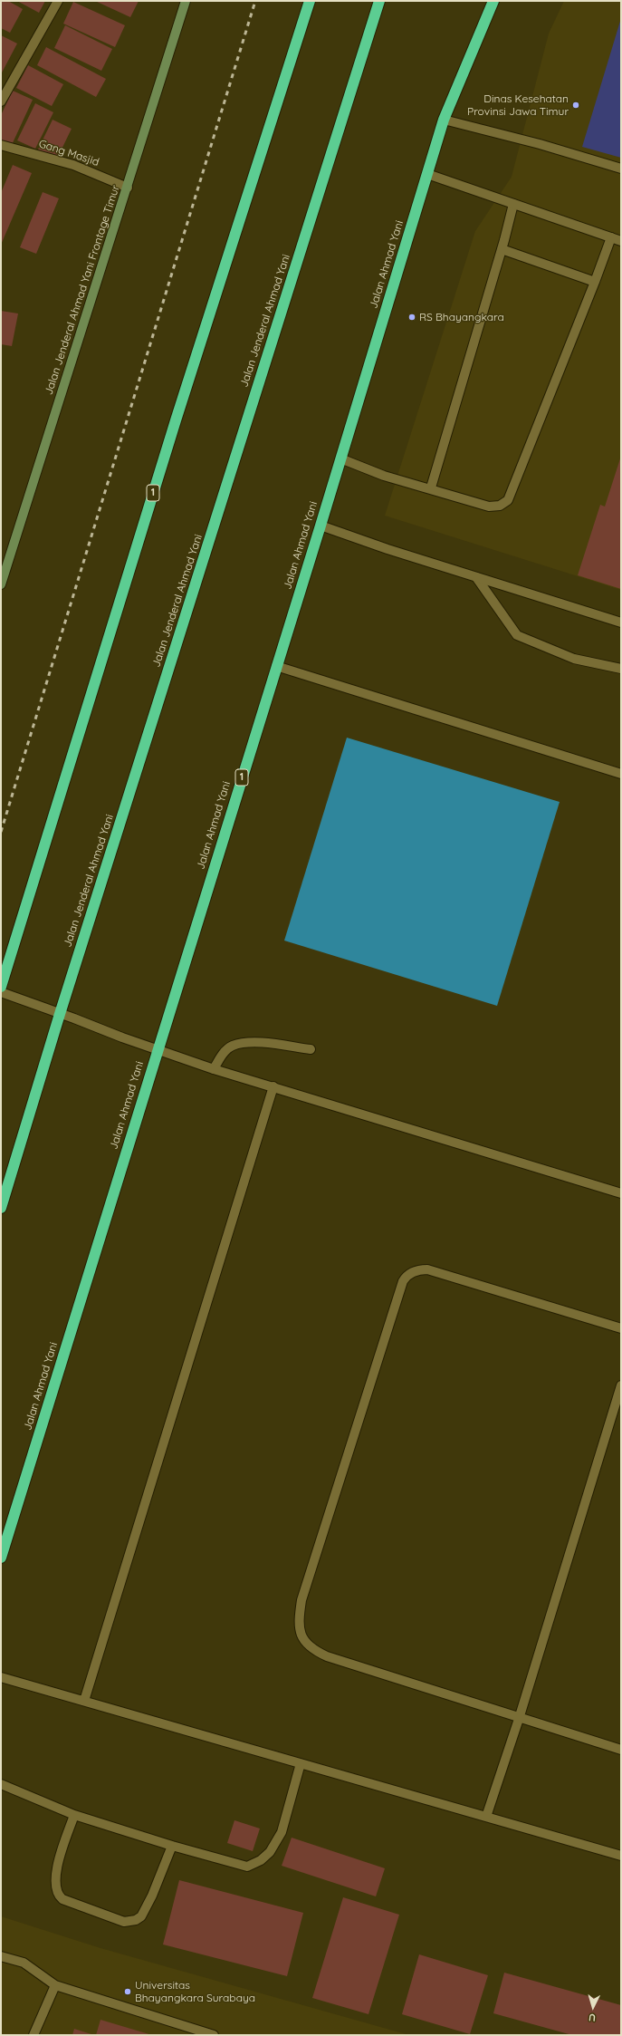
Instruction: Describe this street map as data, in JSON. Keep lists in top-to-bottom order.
{
  "streets": {
    "highway": ["Jalan Ahmad Yani", "Jalan Jenderal Ahmad Yani", "1"],
    "street": ["Gang Masjid", "Jalan Jenderal Ahmad Yani Frontage Timur"]
  },
  "crossings": [
    ["Gang Masjid", "Jalan Jenderal Ahmad Yani Frontage Timur"]
  ],
  "places": ["Dinas Kesehatan Provinsi Jawa Timur", "RS Bhayangkara", "Universitas Bhayangkara Surabaya"],
  "north": "bottom"
}
